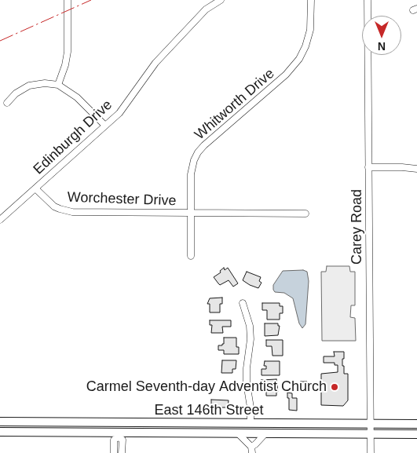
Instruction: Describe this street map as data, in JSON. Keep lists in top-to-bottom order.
{
  "streets": {
    "main road": ["East 146th Street"],
    "street": [
      "Whitworth Drive",
      "Edinburgh Drive",
      "Worchester Drive",
      "Carey Road"
    ]
  },
  "crossings": [
    ["Whitworth Drive", "Worchester Drive"],
    ["Edinburgh Drive", "Worchester Drive"],
    ["Carey Road", "East 146th Street"]
  ],
  "places": ["Carmel Seventh-day Adventist Church"],
  "north": "bottom"
}
